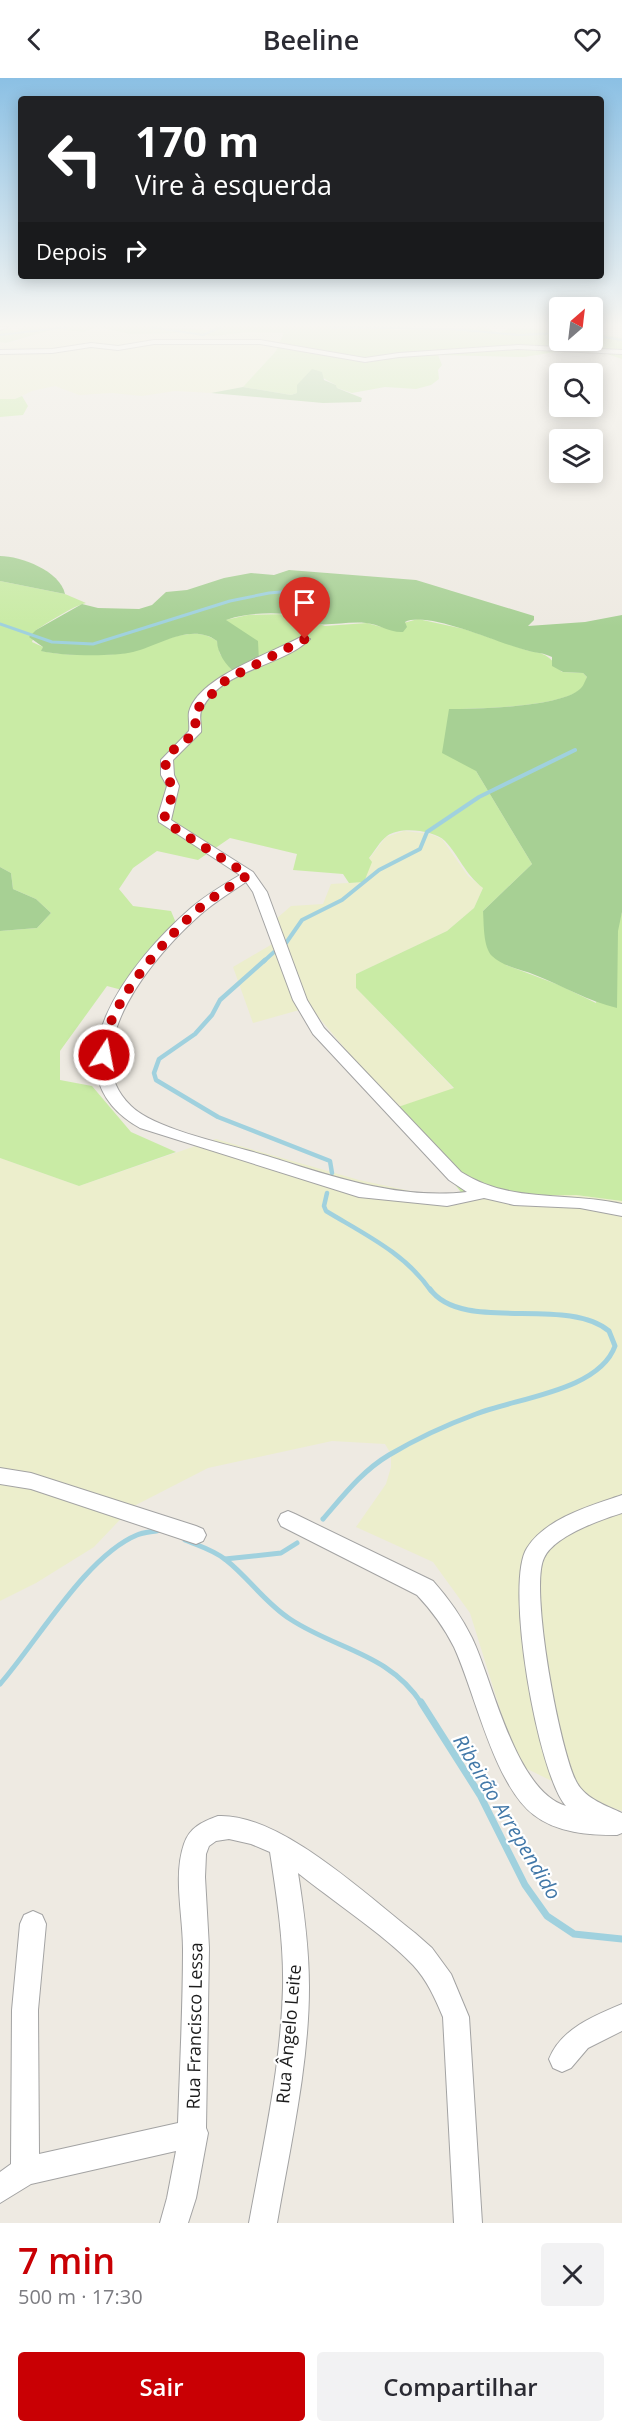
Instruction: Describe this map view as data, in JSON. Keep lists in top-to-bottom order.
{
  "streets": {
    "street": ["Rua Francisco Lessa", "Rua Ângelo Leite"]
  },
  "crossings": [
    ["Rua Francisco Lessa", "Rua Ângelo Leite"]
  ],
  "water": ["Ribeirão Arrependido"],
  "north": "top right",
  "page": {
    "header": "Beeline",
    "turn": ["170 m", "Vire à esquerda"],
    "then": "Depois",
    "heading": ["7 min", "500 m · 17:30"],
    "buttons": ["Sair", "Compartilhar"]
  }
}
